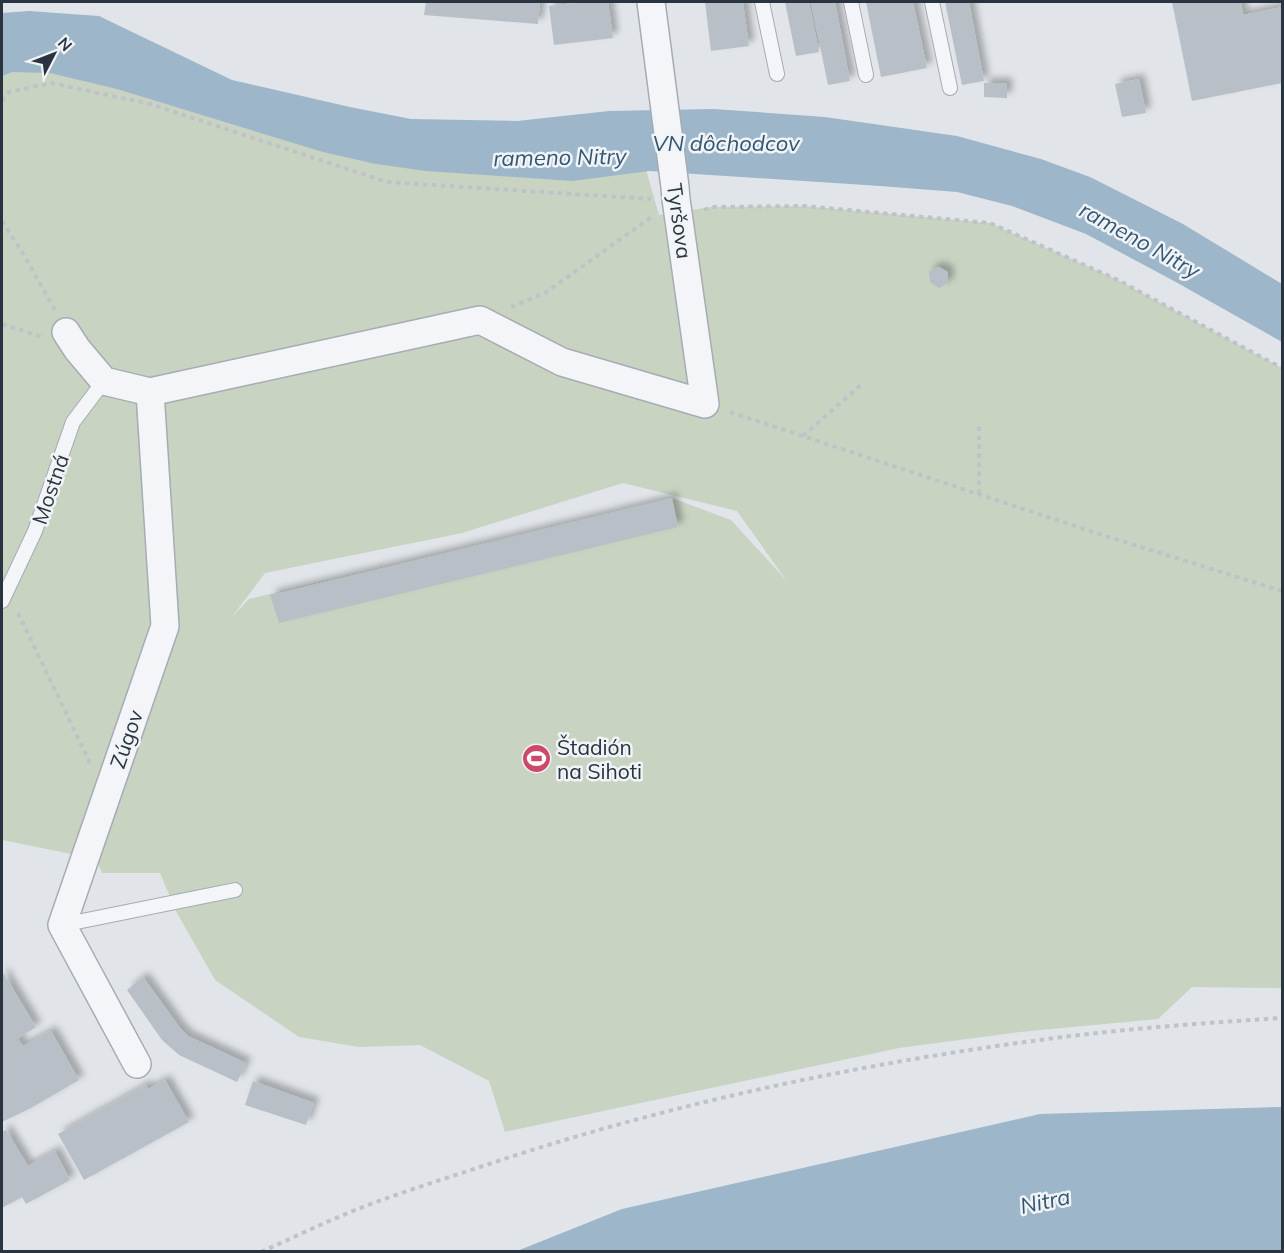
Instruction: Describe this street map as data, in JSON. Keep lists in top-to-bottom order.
{
  "streets": {
    "street": ["Tyršova", "Zúgov"],
    "lane": ["Mostná"]
  },
  "water": ["VN dôchodcov", "rameno Nitry", "Nitra"],
  "places": {
    "sports": ["Štadión na Sihoti"]
  },
  "north": "top right"
}
